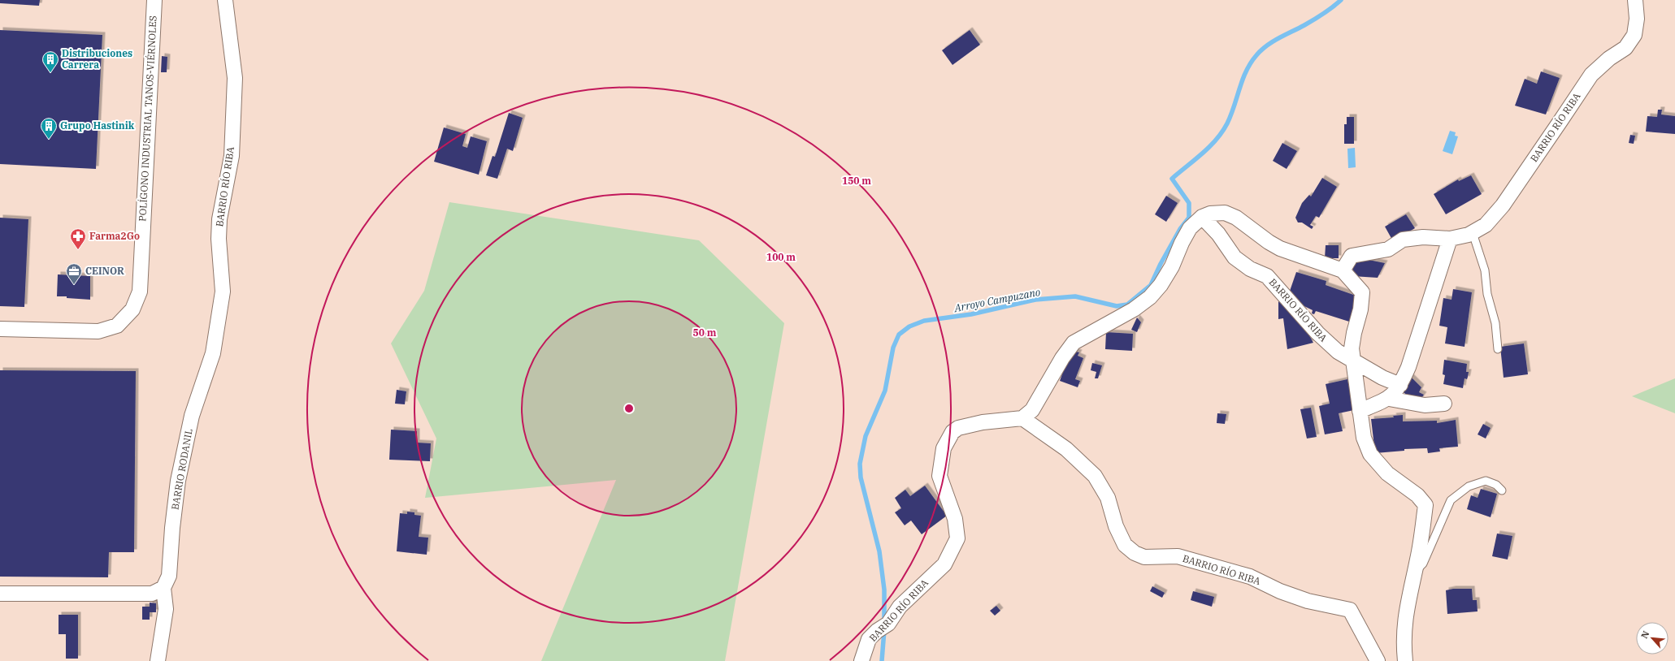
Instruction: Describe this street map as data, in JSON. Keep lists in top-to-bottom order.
{
  "streets": {
    "street": ["POLÍGONO INDUSTRIAL TANOS-VIÉRNOLES", "BARRIO RÍO RIBA", "BARRIO RODANIL"]
  },
  "crossings": [
    ["BARRIO RÍO RIBA", "BARRIO RODANIL"]
  ],
  "water": ["Arroyo Campuzano"],
  "places": {
    "building": ["Distribuciones Carrera", "Grupo Hastinik"],
    "pharmacy": ["Farma2Go"],
    "office": ["CEINOR"]
  },
  "north": "top left",
  "rings": ["150 m", "100 m", "50 m"]
}
